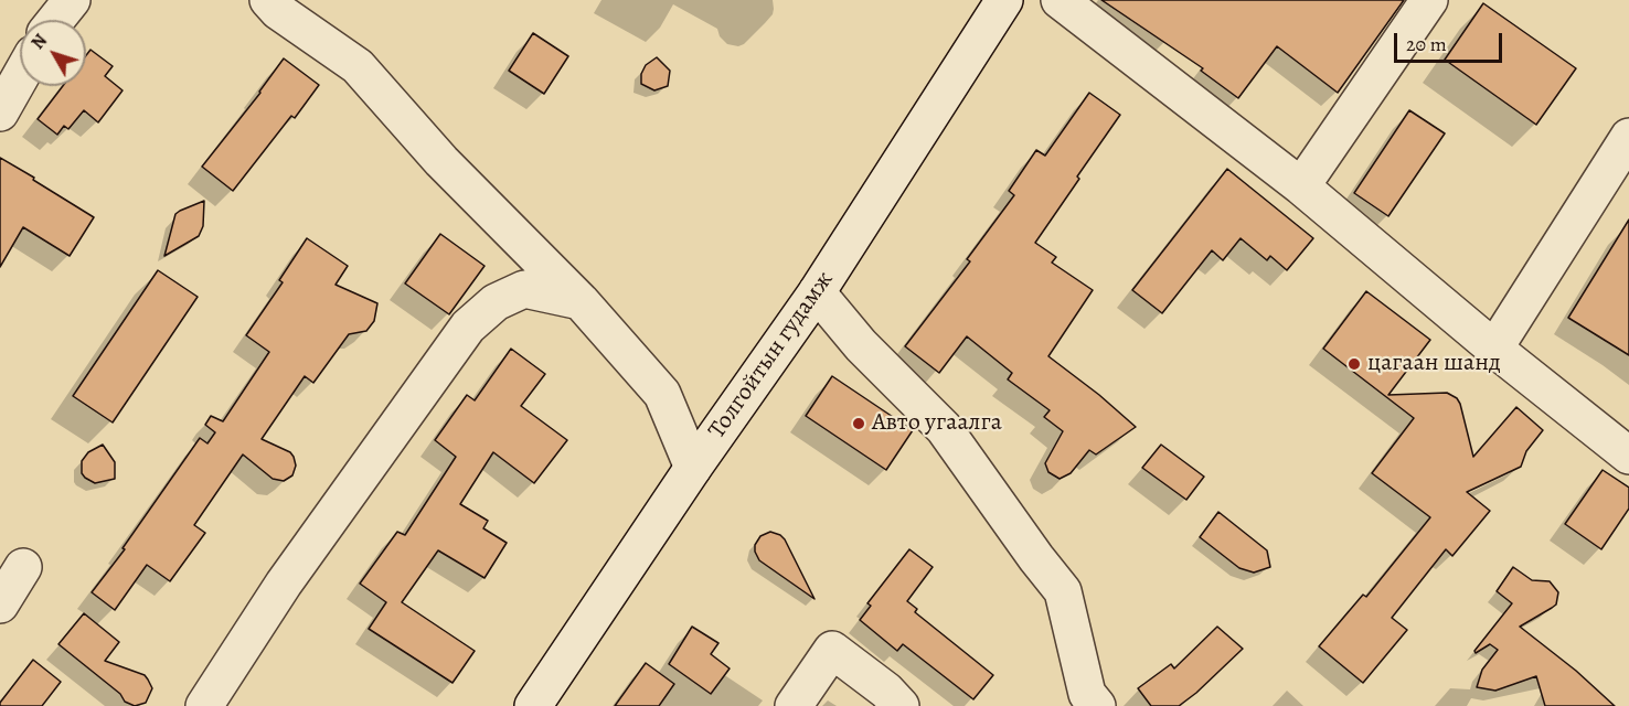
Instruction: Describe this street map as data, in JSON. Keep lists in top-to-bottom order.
{
  "streets": {
    "street": ["Толгойтын гудамж"]
  },
  "places": ["цагаан шанд", "Авто угаалга"],
  "scale_bar": "20 m",
  "north": "top left"
}
